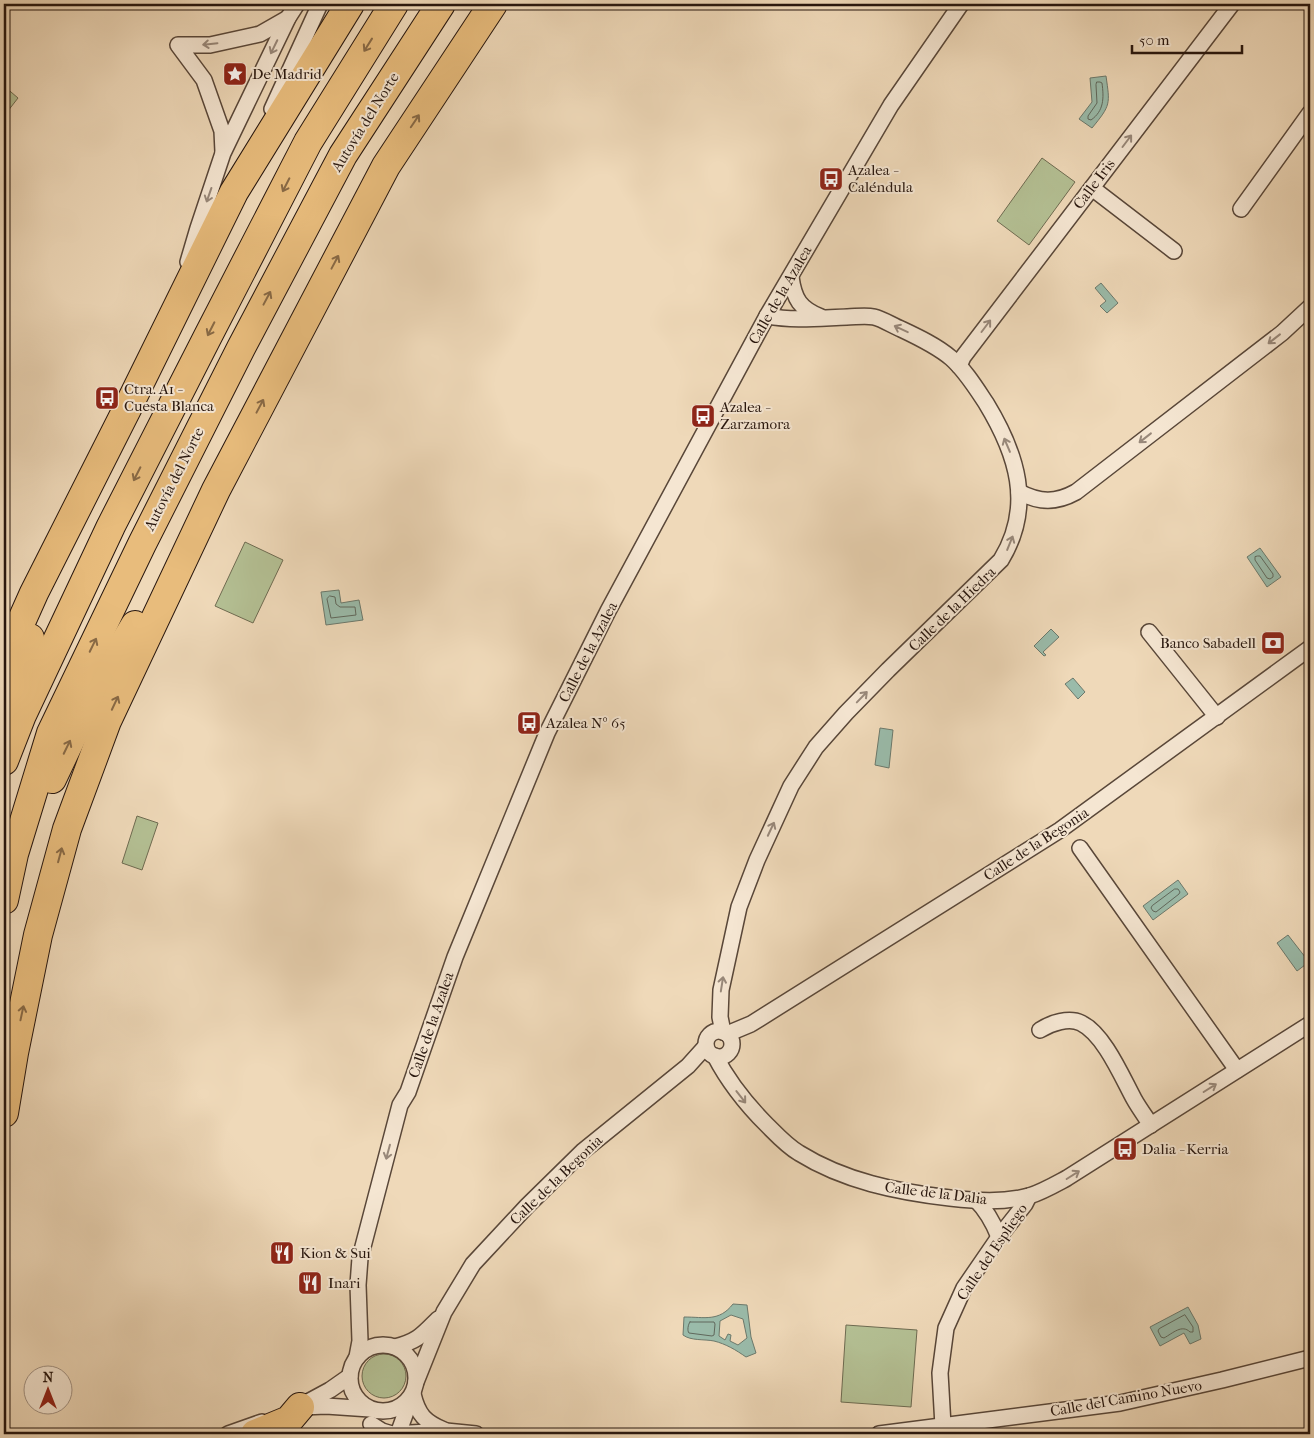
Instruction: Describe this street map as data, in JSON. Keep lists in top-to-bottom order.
{
  "streets": {
    "highway": ["Autovía del Norte"],
    "street": [
      "Calle Iris",
      "Calle de la Azalea",
      "Calle de la Hiedra",
      "Calle de la Begonia",
      "Calle de la Dalia",
      "Calle del Espliego",
      "Calle del Camino Nuevo"
    ]
  },
  "crossings": [
    ["Calle Iris", "Calle de la Hiedra"],
    ["Calle de la Azalea", "Calle de la Hiedra"],
    ["Calle de la Azalea", "Calle de la Begonia"],
    ["Calle de la Hiedra", "Calle de la Begonia"],
    ["Calle de la Hiedra", "Calle de la Dalia"],
    ["Calle de la Begonia", "Calle de la Dalia"],
    ["Calle de la Dalia", "Calle del Espliego"],
    ["Calle del Espliego", "Calle del Camino Nuevo"]
  ],
  "one_way": ["Calle Iris", "Calle de la Azalea", "Calle de la Dalia"],
  "places": {
    "place": ["De Madrid"],
    "bus stop": [
      "Azalea - Caléndula",
      "Ctra. A1 - Cuesta Blanca",
      "Azalea - Zarzamora",
      "Azalea Nº 65",
      "Dalia - Kerria"
    ],
    "bank": ["Banco Sabadell"],
    "restaurant": ["Kion & Sui", "Inari"]
  },
  "scale_bar": "50 m",
  "north": "top"
}
